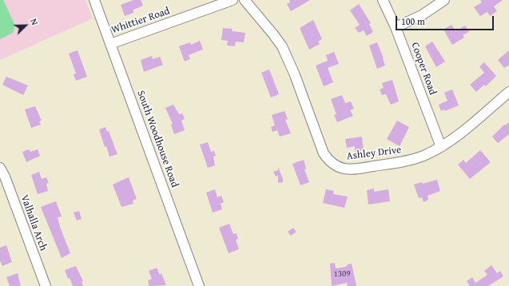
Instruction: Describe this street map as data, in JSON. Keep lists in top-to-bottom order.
{
  "streets": {
    "street": [
      "Whittier Road",
      "Cooper Road",
      "South Woodhouse Road",
      "Ashley Drive",
      "Valhalla Arch"
    ]
  },
  "crossings": [
    ["Whittier Road", "South Woodhouse Road"],
    ["Cooper Road", "Ashley Drive"]
  ],
  "house_numbers": ["1309"],
  "scale_bar": "100 m",
  "north": "top right"
}
